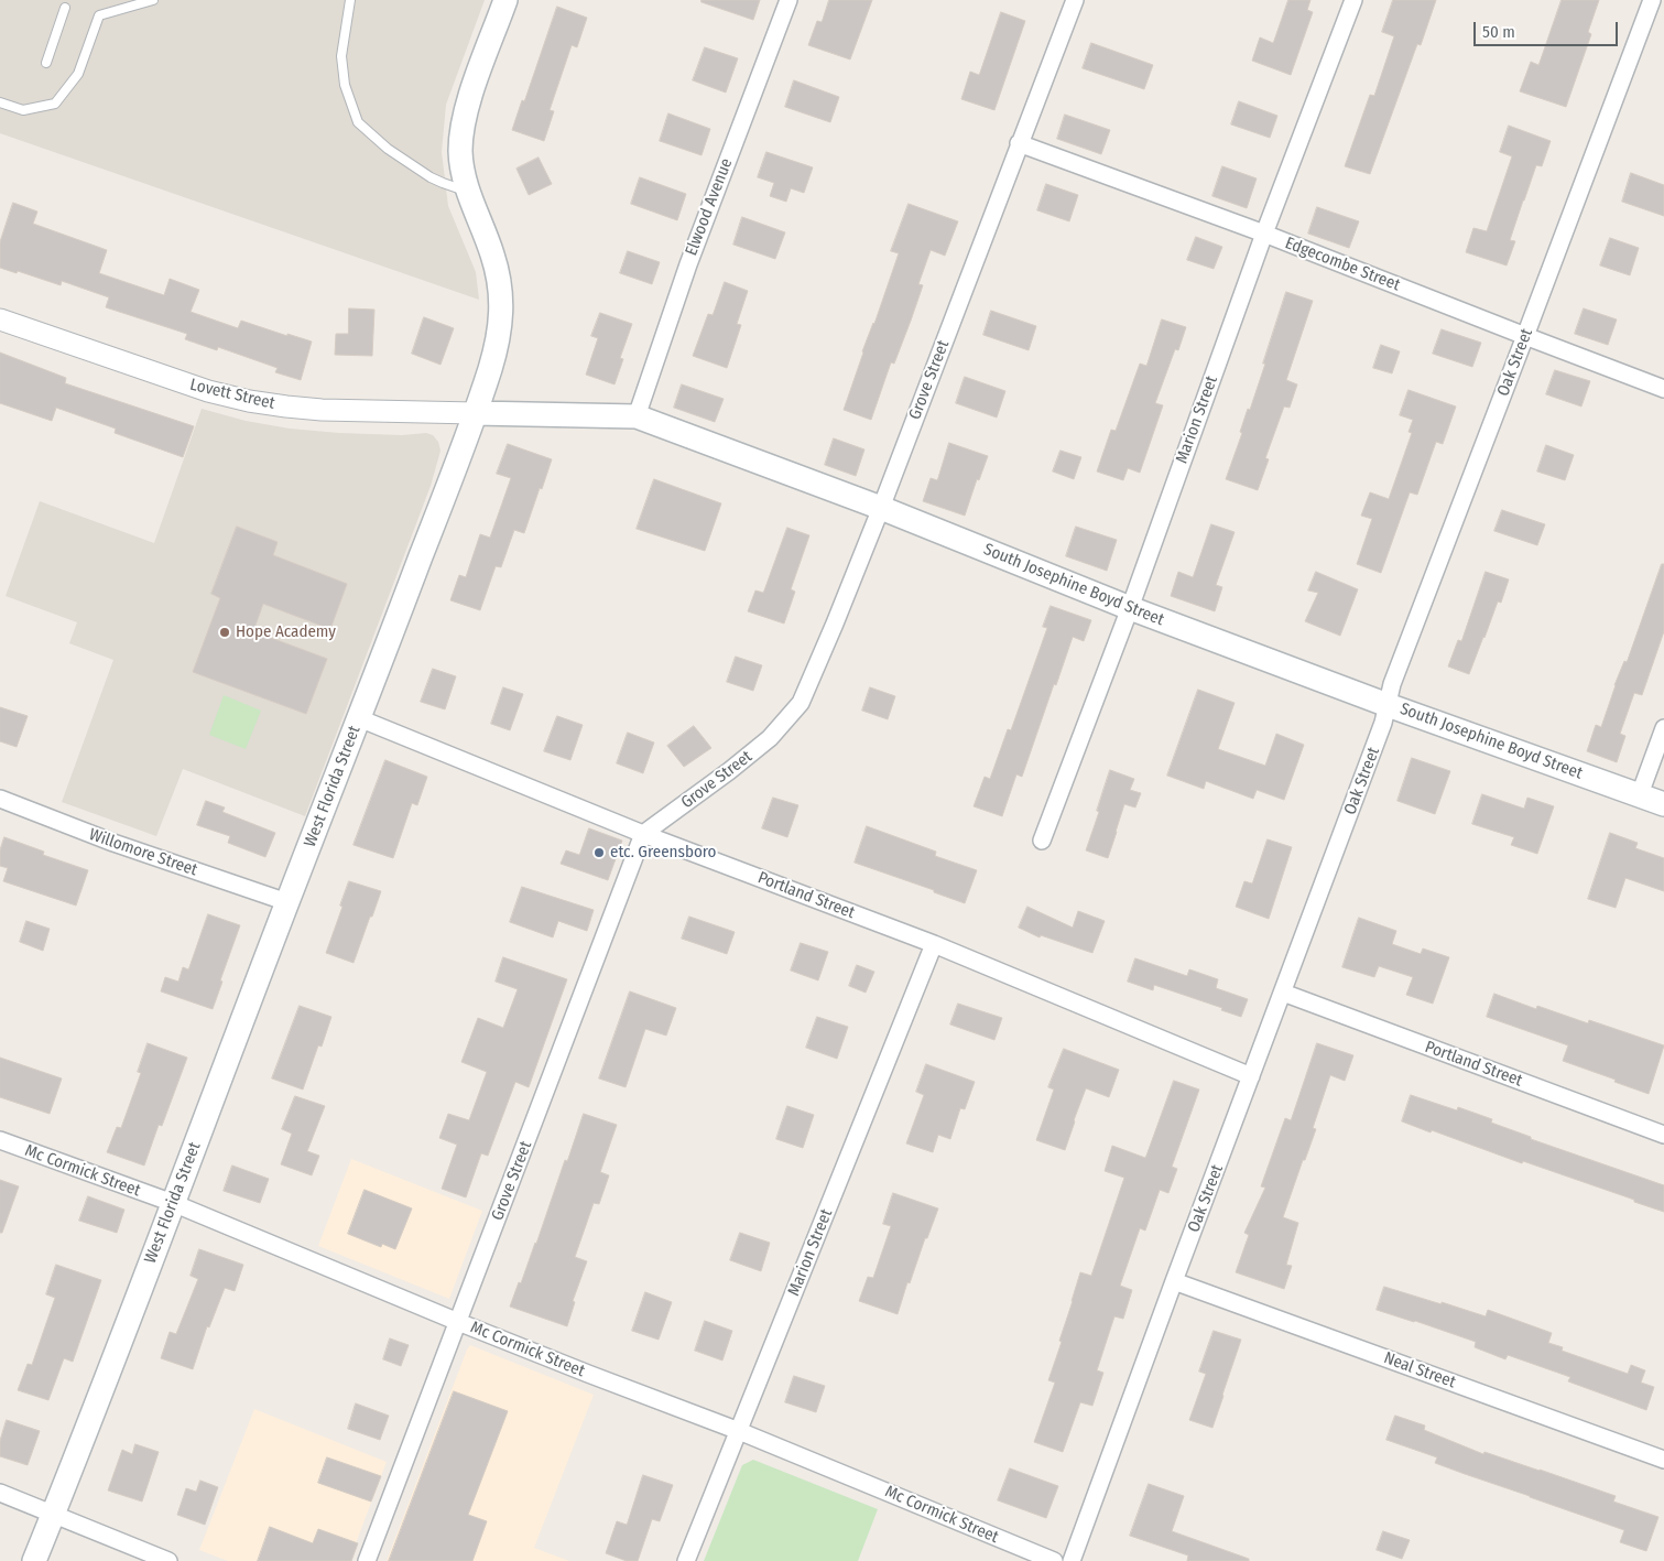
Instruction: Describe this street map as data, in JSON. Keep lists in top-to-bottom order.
{
  "streets": {
    "main road": ["South Josephine Boyd Street", "West Florida Street"],
    "street": [
      "Elwood Avenue",
      "Edgecombe Street",
      "Oak Street",
      "Grove Street",
      "Lovett Street",
      "Marion Street",
      "Willomore Street",
      "Portland Street",
      "Mc Cormick Street",
      "Neal Street"
    ]
  },
  "crossings": [
    ["Elwood Avenue", "South Josephine Boyd Street"],
    ["Edgecombe Street", "Oak Street"],
    ["Edgecombe Street", "Grove Street"],
    ["Edgecombe Street", "Marion Street"],
    ["Oak Street", "South Josephine Boyd Street"],
    ["Oak Street", "Portland Street"],
    ["Oak Street", "Neal Street"],
    ["Grove Street", "South Josephine Boyd Street"],
    ["Grove Street", "Portland Street"],
    ["Grove Street", "Mc Cormick Street"],
    ["Lovett Street", "South Josephine Boyd Street"],
    ["Lovett Street", "West Florida Street"],
    ["Marion Street", "South Josephine Boyd Street"],
    ["Marion Street", "Portland Street"],
    ["Marion Street", "Mc Cormick Street"],
    ["South Josephine Boyd Street", "West Florida Street"],
    ["West Florida Street", "Willomore Street"],
    ["West Florida Street", "Portland Street"],
    ["West Florida Street", "Mc Cormick Street"]
  ],
  "places": ["Hope Academy", "etc. Greensboro"],
  "scale_bar": "50 m"
}
